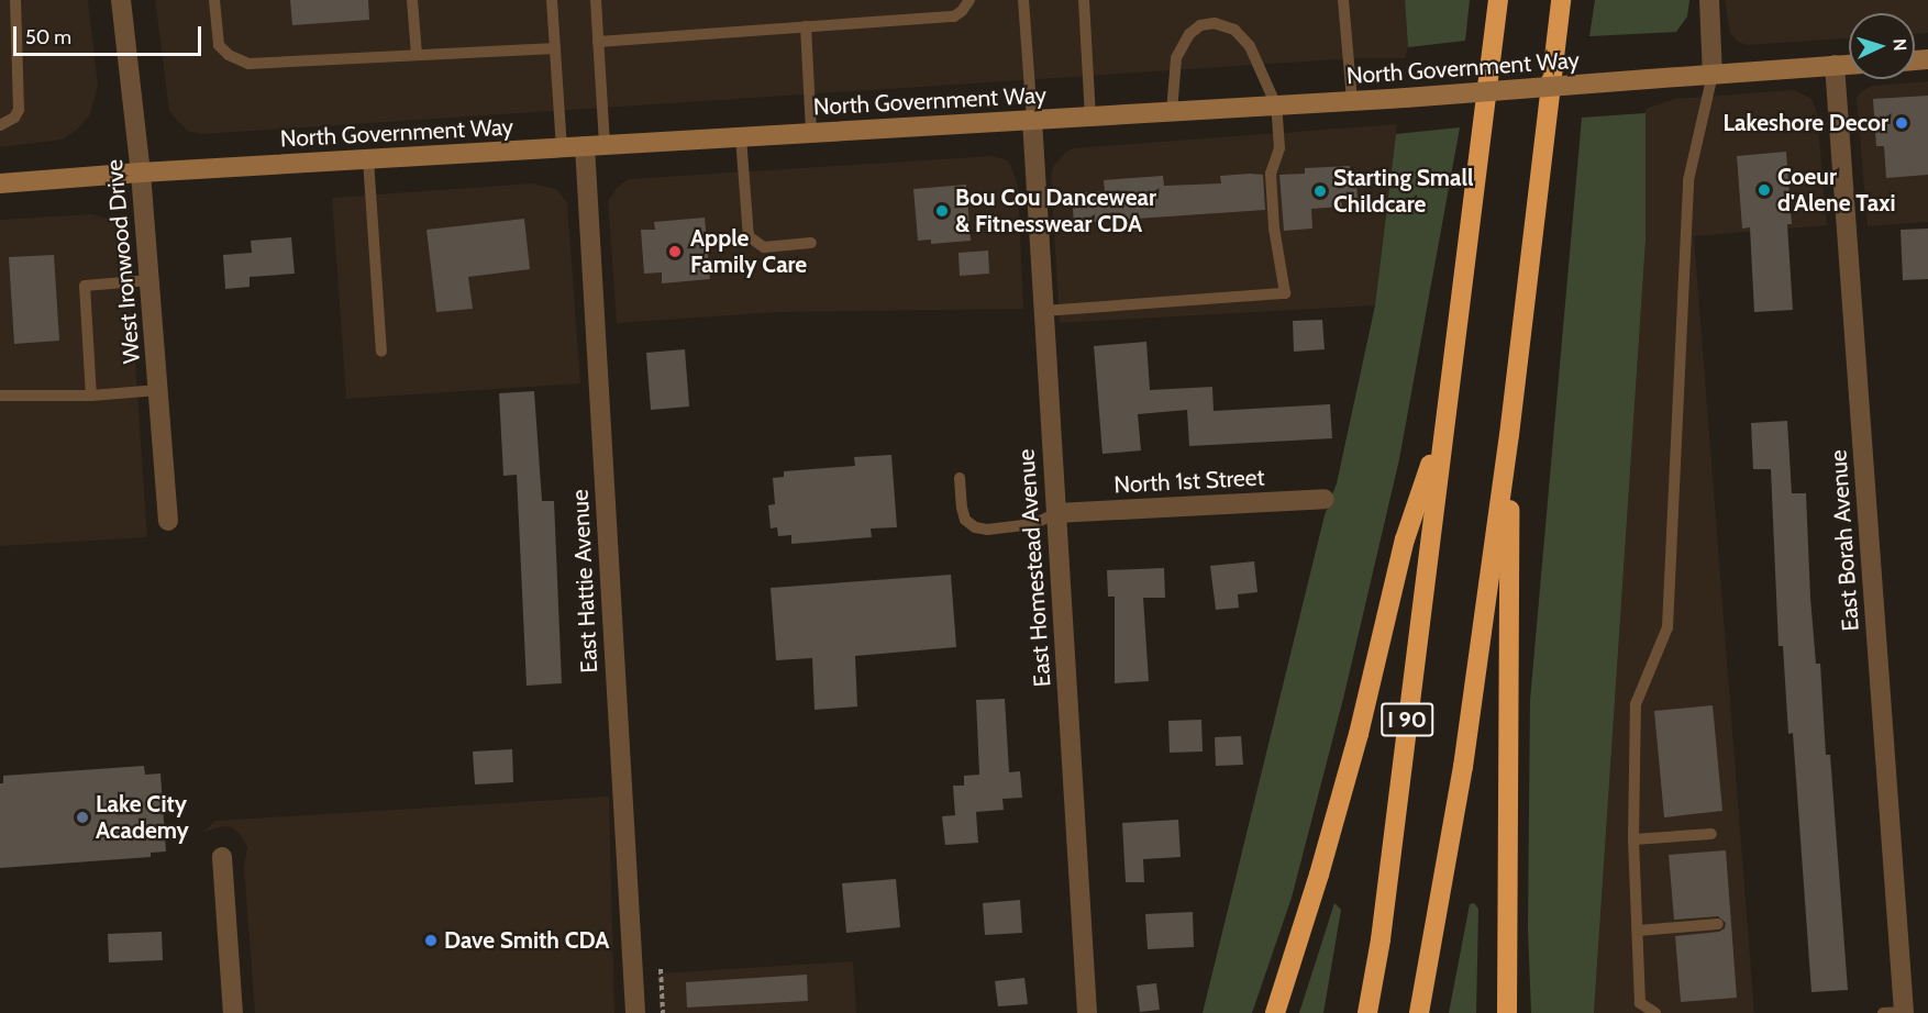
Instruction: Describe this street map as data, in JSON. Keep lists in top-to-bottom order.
{
  "streets": {
    "highway": ["I 90"],
    "main road": ["North Government Way"],
    "street": [
      "West Ironwood Drive",
      "North 1st Street",
      "East Borah Avenue",
      "East Homestead Avenue",
      "East Hattie Avenue"
    ]
  },
  "crossings": [
    ["North Government Way", "West Ironwood Drive"],
    ["North Government Way", "East Borah Avenue"],
    ["North Government Way", "East Homestead Avenue"],
    ["North Government Way", "East Hattie Avenue"],
    ["North 1st Street", "East Homestead Avenue"]
  ],
  "places": [
    "Lakeshore Decor",
    "Coeur d'Alene Taxi",
    "Starting Small Childcare",
    "Bou Cou Dancewear & Fitnesswear CDA",
    "Apple Family Care",
    "Lake City Academy",
    "Dave Smith CDA"
  ],
  "scale_bar": "50 m",
  "north": "right"
}
